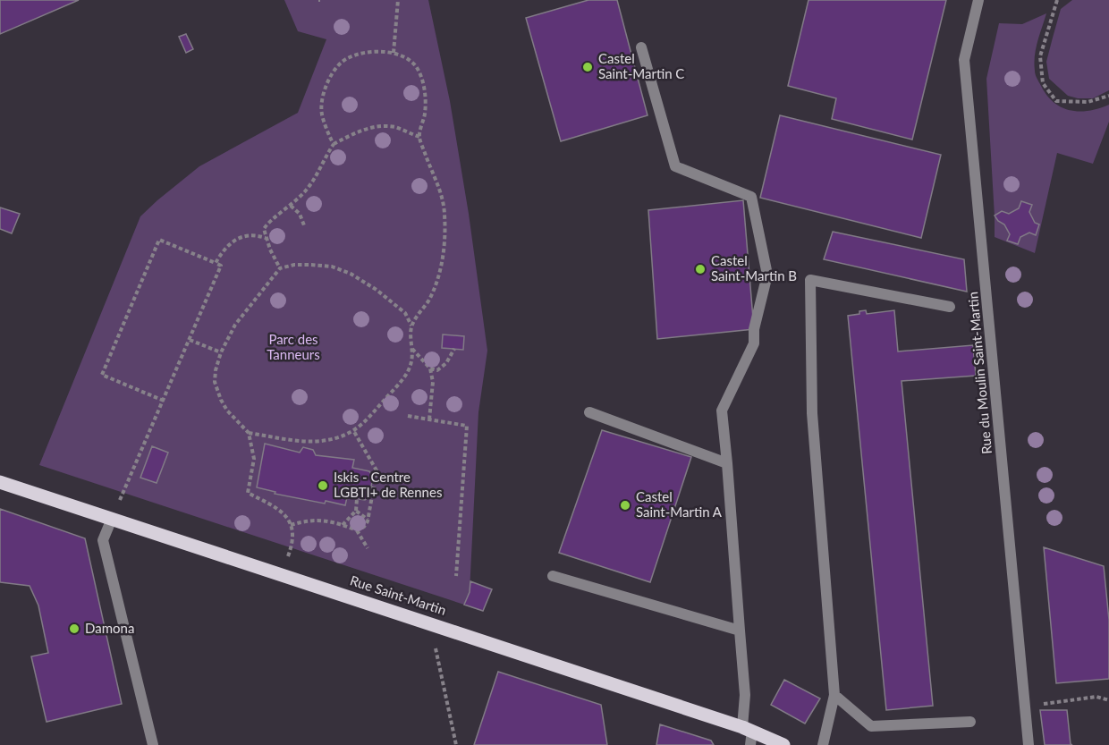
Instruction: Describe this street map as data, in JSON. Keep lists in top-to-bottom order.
{
  "streets": {
    "main road": ["Rue Saint-Martin"],
    "street": ["Rue du Moulin Saint-Martin"]
  },
  "parks": ["Parc des Tanneurs"],
  "places": [
    "Castel Saint-Martin C",
    "Castel Saint-Martin B",
    "Iskis - Centre LGBTI+ de Rennes",
    "Castel Saint-Martin A",
    "Damona"
  ]
}
